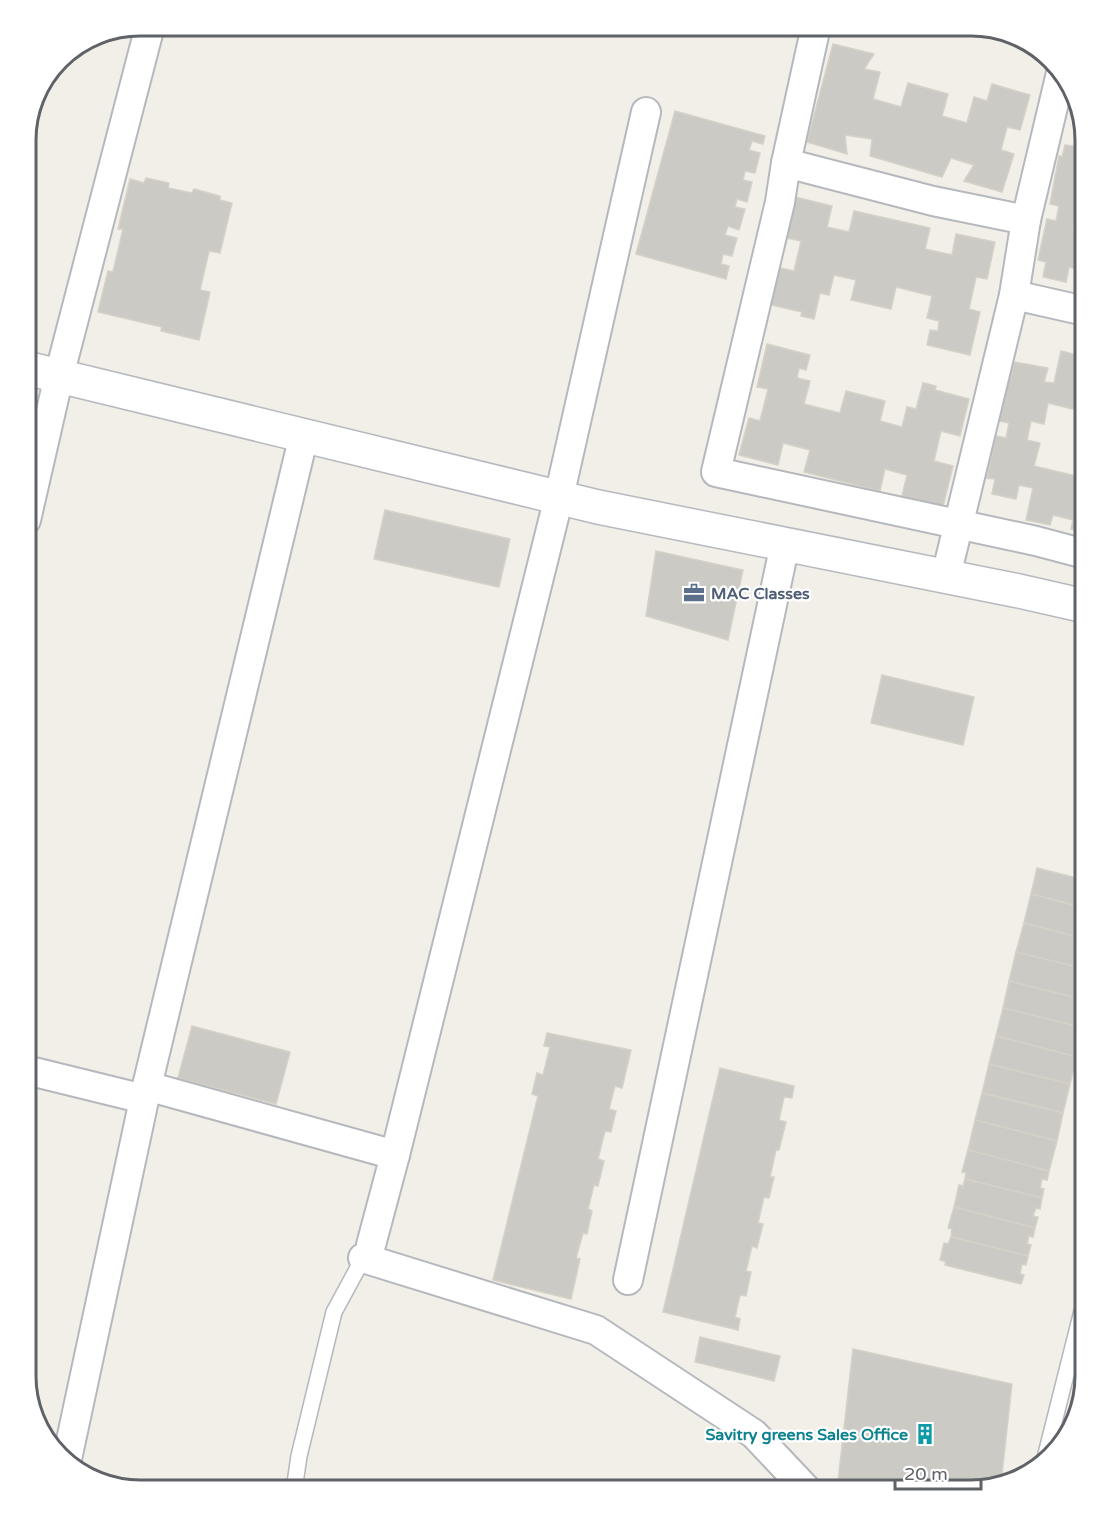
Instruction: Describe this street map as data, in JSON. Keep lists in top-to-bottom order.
{
  "places": {
    "office": ["MAC Classes"],
    "building": ["Savitry greens Sales Office"]
  },
  "scale_bar": "20 m"
}
